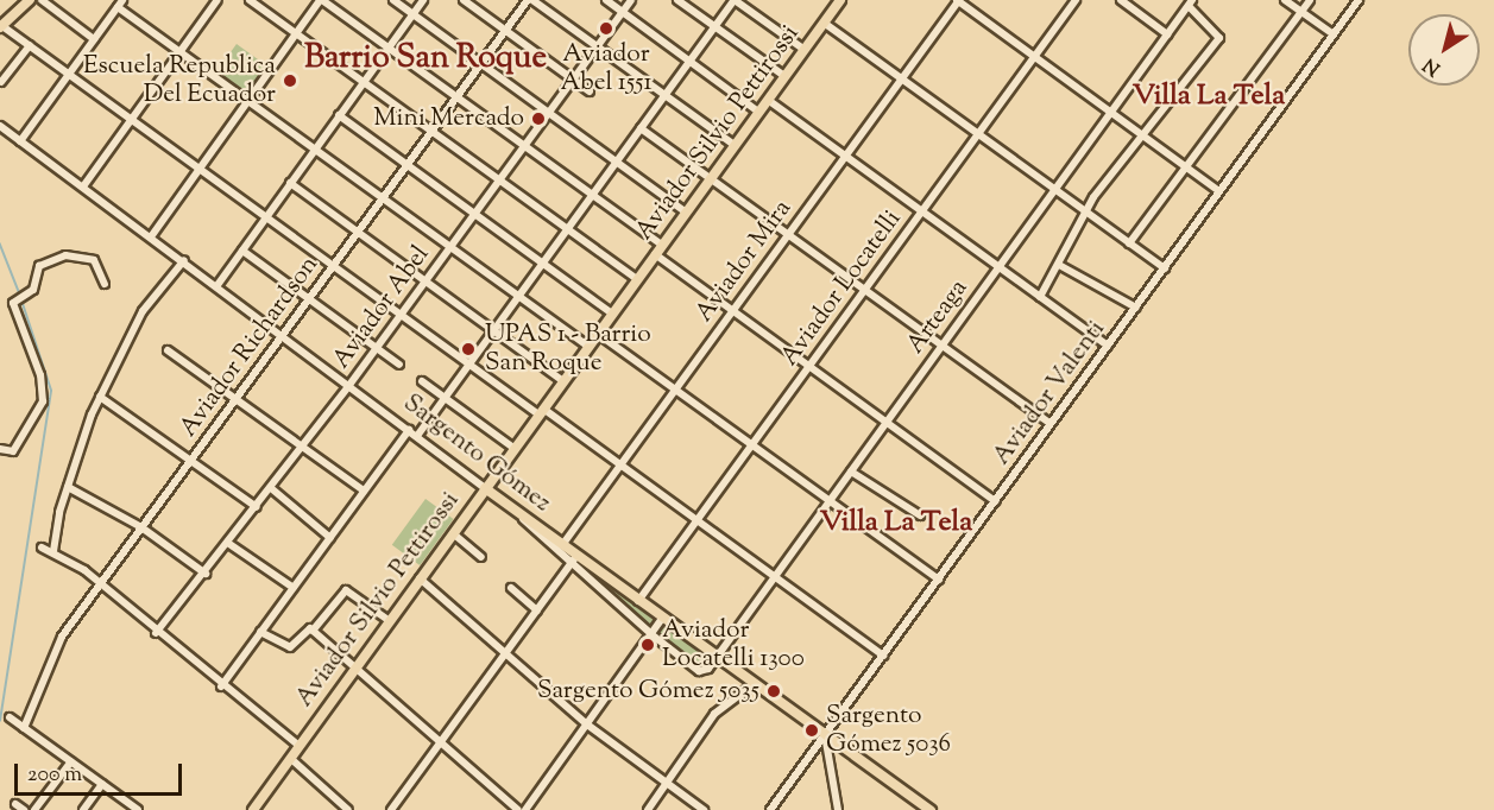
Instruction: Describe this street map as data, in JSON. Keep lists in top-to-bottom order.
{
  "streets": {
    "main road": ["Aviador Silvio Pettirossi", "Sargento Gómez"],
    "street": [
      "Aviador Mira",
      "Aviador Locatelli",
      "Aviador Abel",
      "Arteaga",
      "Aviador Richardson",
      "Aviador Valenti"
    ]
  },
  "crossings": [
    ["Aviador Silvio Pettirossi", "Sargento Gómez"],
    ["Aviador Mira", "Sargento Gómez"],
    ["Aviador Locatelli", "Sargento Gómez"],
    ["Aviador Abel", "Sargento Gómez"],
    ["Arteaga", "Sargento Gómez"],
    ["Aviador Richardson", "Sargento Gómez"],
    ["Aviador Valenti", "Sargento Gómez"]
  ],
  "districts": ["Barrio San Roque", "Villa La Tela", "Villa La Tela"],
  "places": [
    "Aviador Abel 1551",
    "Escuela Republica Del Ecuador",
    "Mini Mercado",
    "UPAS 1 - Barrio San Roque",
    "Aviador Locatelli 1300",
    "Sargento Gómez 5035",
    "Sargento Gómez 5036"
  ],
  "scale_bar": "200 m",
  "north": "bottom left"
}
